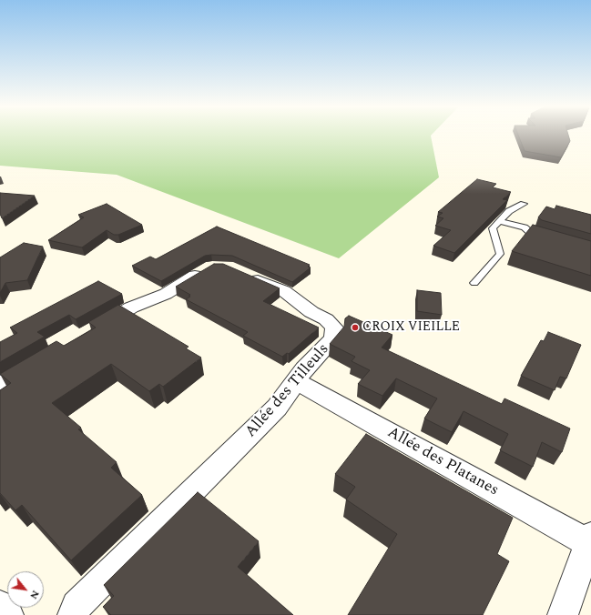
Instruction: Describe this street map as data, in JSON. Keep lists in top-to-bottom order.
{
  "streets": {
    "street": ["Allée des Tilleuls", "Allée des Platanes"]
  },
  "crossings": [
    ["Allée des Tilleuls", "Allée des Platanes"]
  ],
  "places": ["CROIX VIEILLE"],
  "north": "bottom right"
}
